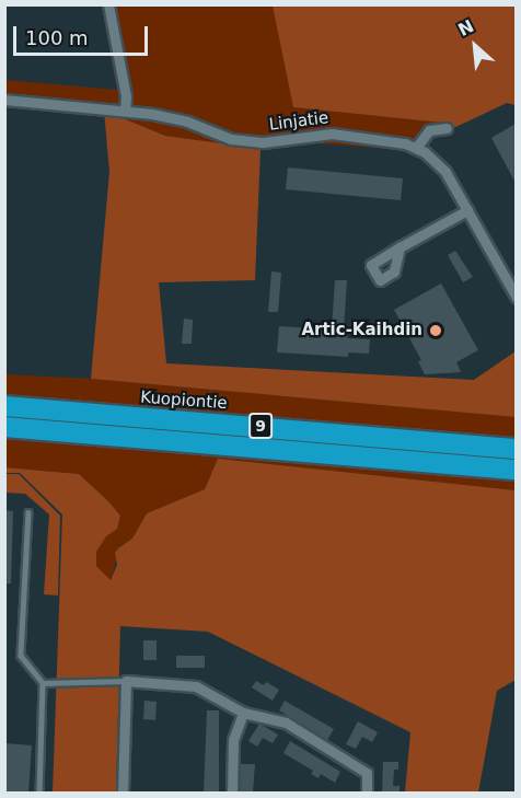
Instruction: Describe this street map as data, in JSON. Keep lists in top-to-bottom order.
{
  "streets": {
    "highway": ["Kuopiontie", "9"],
    "street": ["Linjatie"]
  },
  "places": ["Artic-Kaihdin"],
  "scale_bar": "100 m",
  "north": "top left"
}
